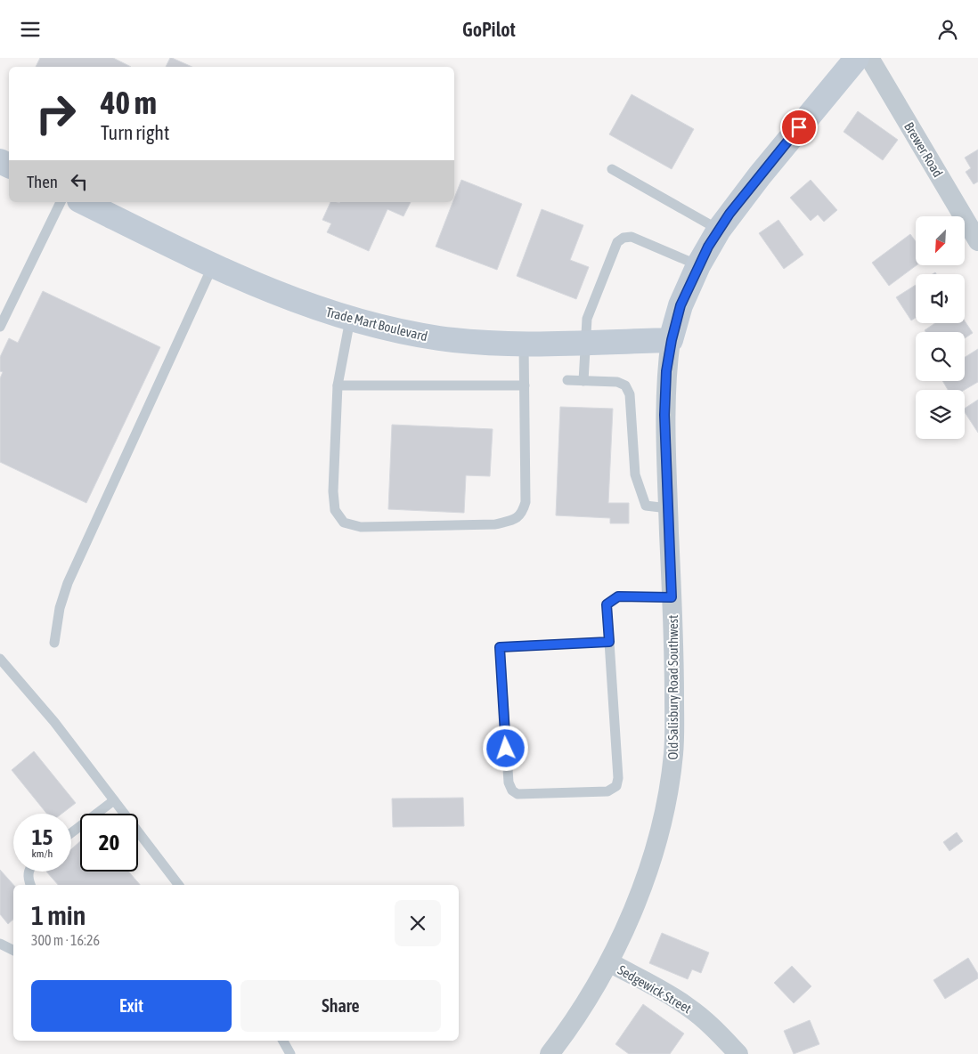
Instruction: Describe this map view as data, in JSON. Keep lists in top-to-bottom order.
{
  "streets": {
    "street": [
      "Brewer Road",
      "Trade Mart Boulevard",
      "Old Salisbury Road Southwest",
      "Sedgewick Street"
    ]
  },
  "crossings": [
    ["Trade Mart Boulevard", "Old Salisbury Road Southwest"],
    ["Old Salisbury Road Southwest", "Sedgewick Street"]
  ],
  "north": "bottom left",
  "page": {
    "header": "GoPilot",
    "turn": ["40 m", "Turn right"],
    "then": "Then",
    "speed": "15 km/h",
    "limit": "20",
    "heading": ["1 min", "300 m · 16:26"],
    "buttons": ["Exit", "Share"]
  }
}
